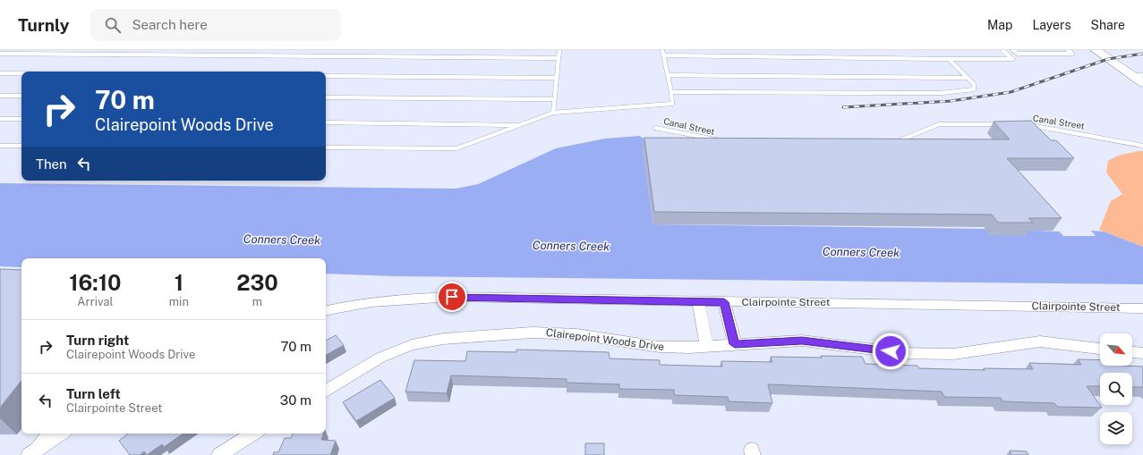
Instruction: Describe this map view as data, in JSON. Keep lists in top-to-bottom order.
{
  "streets": {
    "street": ["Clairpointe Street", "Clairepoint Woods Drive"],
    "lane": ["Canal Street"]
  },
  "water": ["Conners Creek"],
  "north": "bottom right",
  "page": {
    "header": "Turnly",
    "search": "Search here",
    "nav": ["Map", "Layers", "Share"],
    "turn": ["70 m", "Clairepoint Woods Drive"],
    "then": "Then",
    "eta": [
      "16:10",
      "Arrival",
      "1",
      "min",
      "230",
      "m"
    ],
    "list": [
      {
        "name": "Turn right",
        "note": "Clairepoint Woods Drive",
        "value": "70 m"
      },
      {
        "name": "Turn left",
        "note": "Clairpointe Street",
        "value": "30 m"
      }
    ]
  }
}
